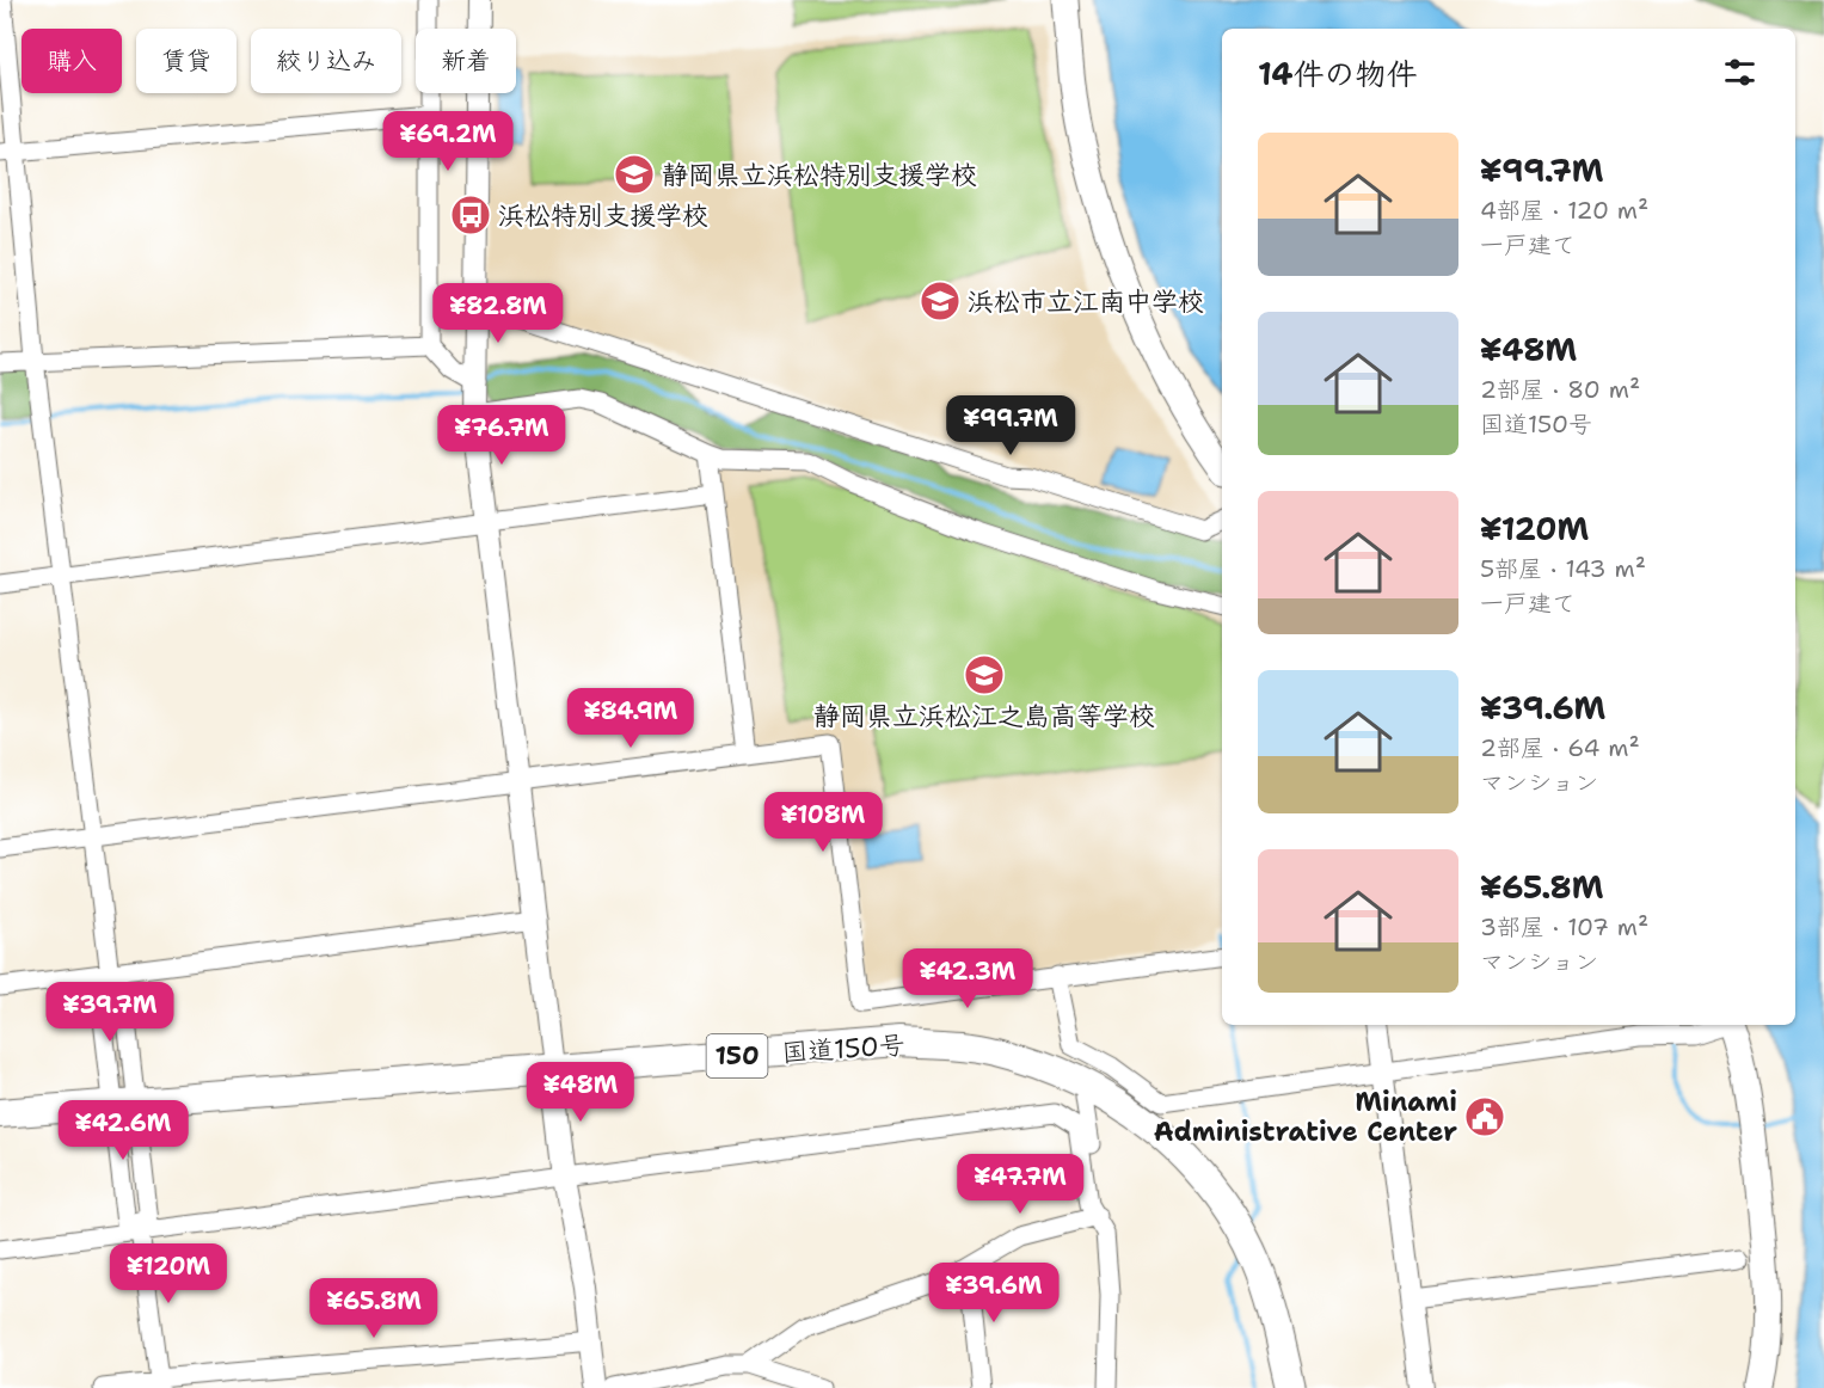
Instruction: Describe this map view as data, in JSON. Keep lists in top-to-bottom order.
{
  "streets": {
    "highway": ["国道150号", "150"]
  },
  "places": {
    "school or university": ["静岡県立浜松特別支援学校", "浜松市立江南中学校", "静岡県立浜松江之島高等学校"],
    "bus stop": ["浜松特別支援学校"],
    "public building": ["Minami Administrative Center"]
  },
  "page": {
    "chip": [
      "購入",
      "賃貸",
      "絞り込み",
      "新着"
    ],
    "heading": "14件の物件",
    "price": [
      "¥69.2M",
      "¥82.8M",
      "¥99.7M",
      "¥76.7M",
      "¥84.9M",
      "¥108M",
      "¥42.3M",
      "¥39.7M",
      "¥48M",
      "¥42.6M",
      "¥47.7M",
      "¥120M",
      "¥39.6M",
      "¥65.8M"
    ],
    "list": [
      {
        "name": "¥99.7M",
        "note": "4部屋 · 120 m² · 一戸建て"
      },
      {
        "name": "¥48M",
        "note": "2部屋 · 80 m² · 国道150号"
      },
      {
        "name": "¥120M",
        "note": "5部屋 · 143 m² · 一戸建て"
      },
      {
        "name": "¥39.6M",
        "note": "2部屋 · 64 m² · マンション"
      },
      {
        "name": "¥65.8M",
        "note": "3部屋 · 107 m² · マンション"
      }
    ]
  }
}
